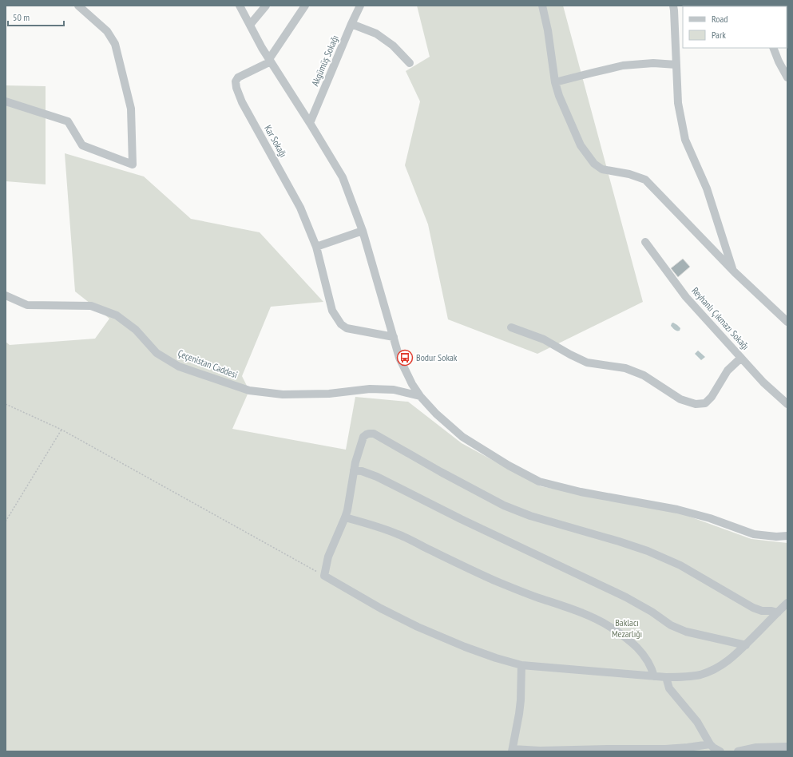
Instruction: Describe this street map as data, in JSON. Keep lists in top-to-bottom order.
{
  "streets": {
    "street": [
      "Akgümüş Sokağı",
      "Kar Sokağı",
      "Reyhanlı Çıkmazı Sokağı",
      "Çeçenistan Caddesi"
    ]
  },
  "parks": ["Baklacı Mezarlığı"],
  "places": {
    "bus stop": ["Bodur Sokak"]
  },
  "legend": ["Road", "Park"],
  "scale_bar": "50 m"
}
